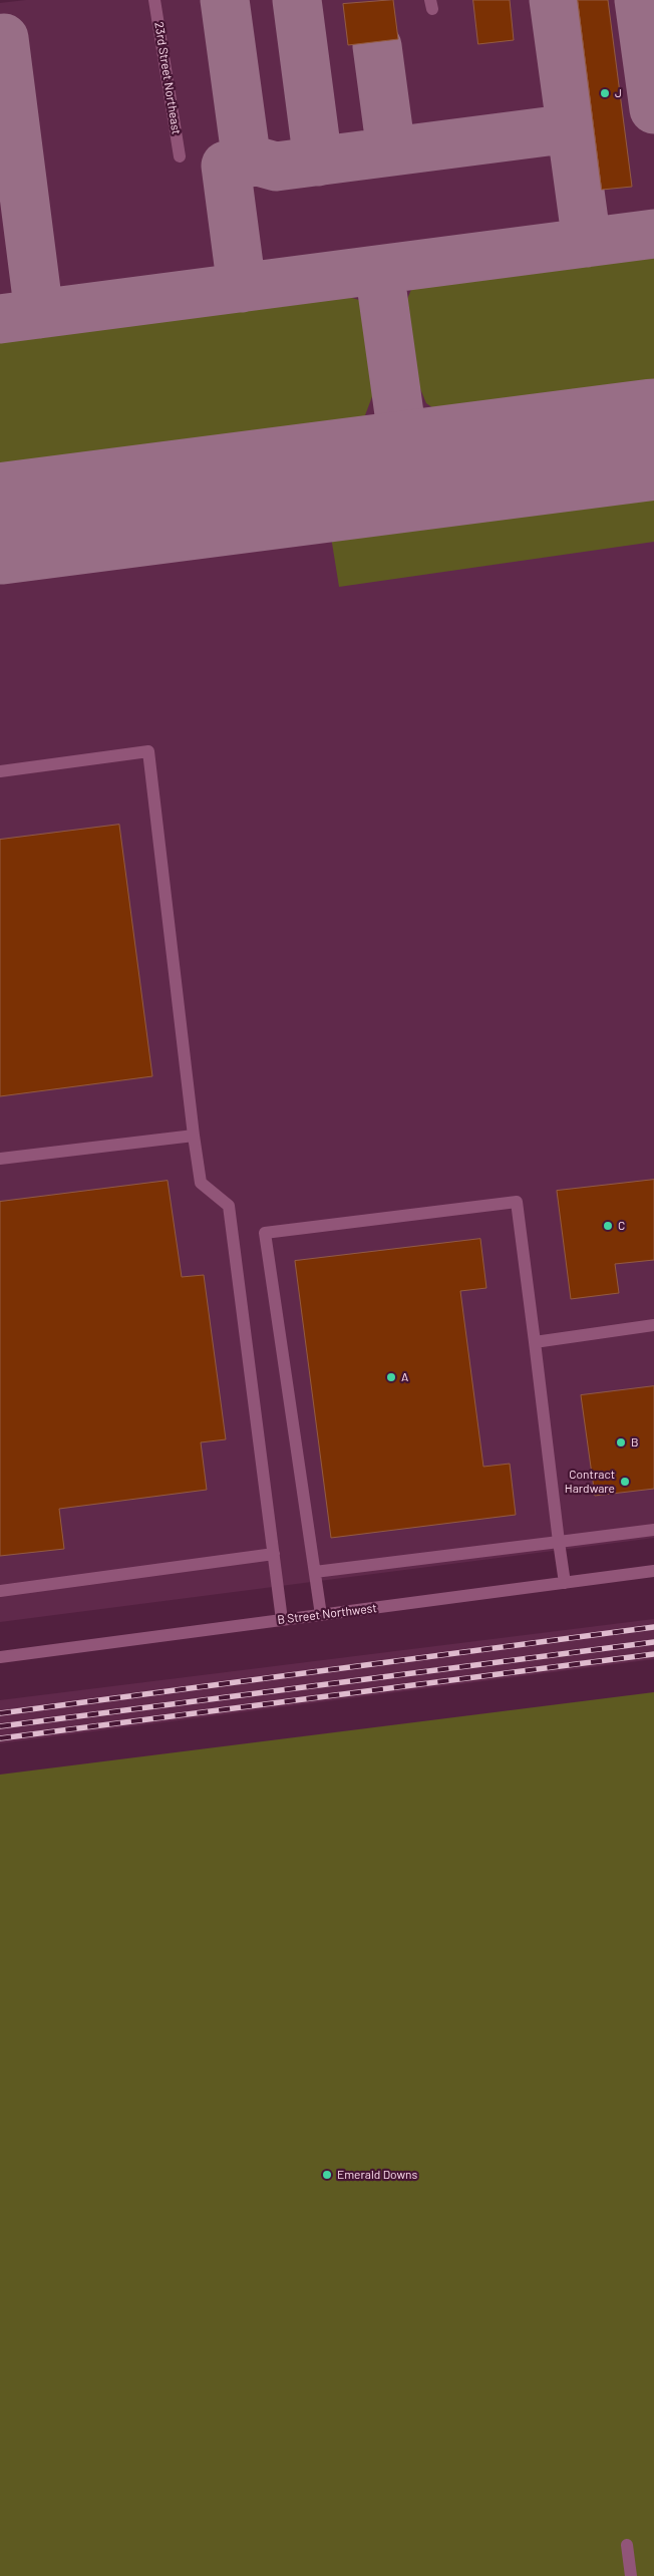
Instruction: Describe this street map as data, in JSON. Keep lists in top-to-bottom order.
{
  "streets": {
    "street": ["23rd Street Northeast", "B Street Northwest"]
  },
  "places": [
    "J",
    "C",
    "A",
    "B",
    "Contract Hardware",
    "Emerald Downs"
  ]
}
